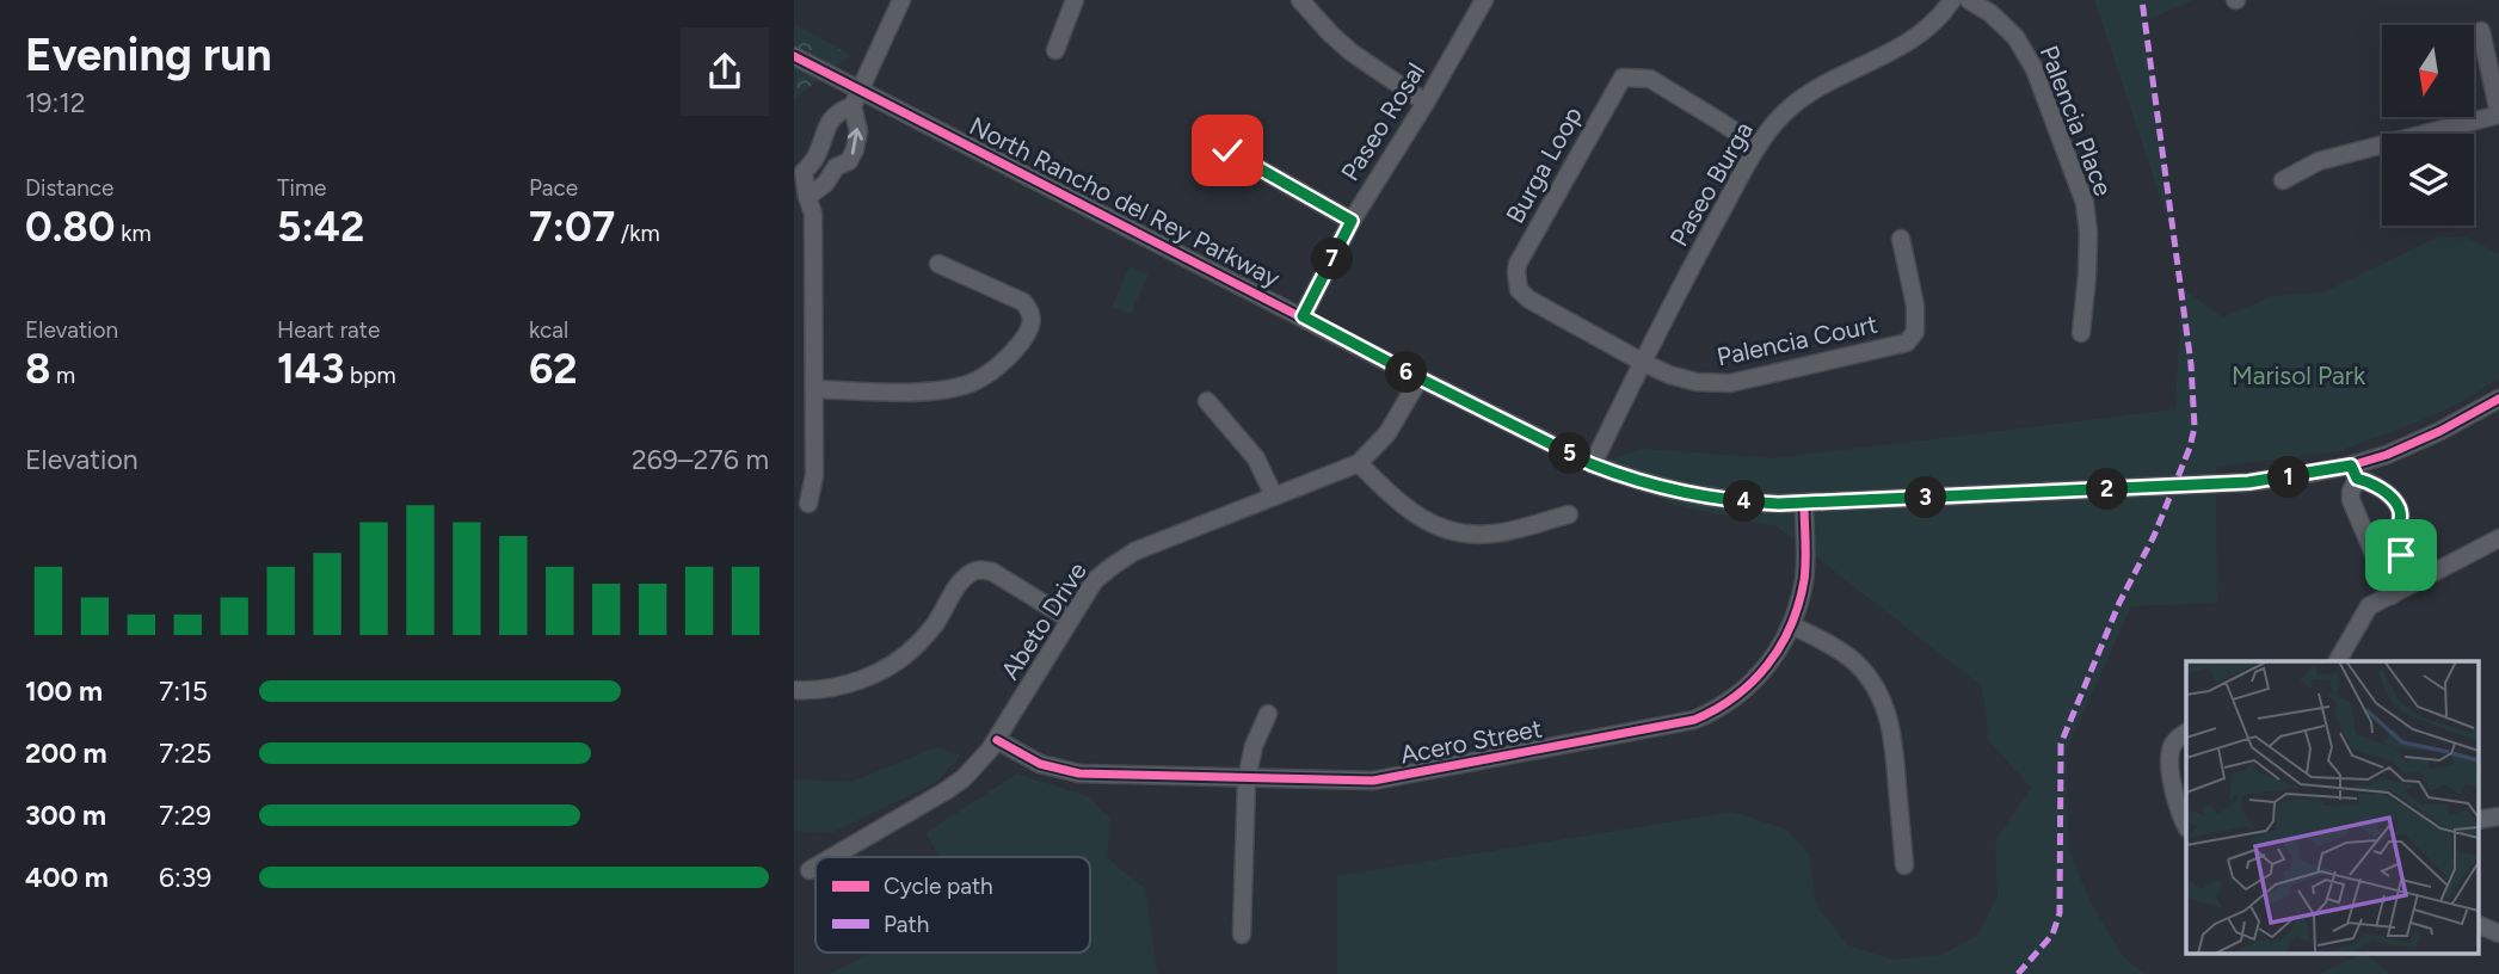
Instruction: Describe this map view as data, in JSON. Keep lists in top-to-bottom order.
{
  "streets": {
    "street": [
      "Palencia Place",
      "Paseo Rosal",
      "Burga Loop",
      "Paseo Burga",
      "North Rancho del Rey Parkway",
      "Palencia Court",
      "Abeto Drive",
      "Acero Street"
    ]
  },
  "crossings": [
    ["Paseo Rosal", "North Rancho del Rey Parkway"],
    ["Burga Loop", "Paseo Burga"],
    ["Burga Loop", "Palencia Court"],
    ["Paseo Burga", "North Rancho del Rey Parkway"],
    ["Paseo Burga", "Palencia Court"],
    ["North Rancho del Rey Parkway", "Abeto Drive"],
    ["North Rancho del Rey Parkway", "Acero Street"],
    ["Abeto Drive", "Acero Street"]
  ],
  "parks": ["Marisol Park"],
  "legend": ["Cycle path", "Path"],
  "north": "bottom",
  "page": {
    "heading": ["Evening run", "19:12"],
    "stats": [
      ["Distance", "0.80 km"],
      ["Time", "5:42"],
      ["Pace", "7:07 /km"],
      ["Elevation", "8 m"],
      ["Heart rate", "143 bpm"],
      ["kcal", "62"]
    ],
    "pins": [
      "7",
      "6",
      "5",
      "1",
      "2",
      "3",
      "4"
    ],
    "chart": ["Elevation", "269–276 m"],
    "list": [
      {
        "name": "100 m",
        "note": "7:15"
      },
      {
        "name": "200 m",
        "note": "7:25"
      },
      {
        "name": "300 m",
        "note": "7:29"
      },
      {
        "name": "400 m",
        "note": "6:39"
      }
    ]
  }
}
